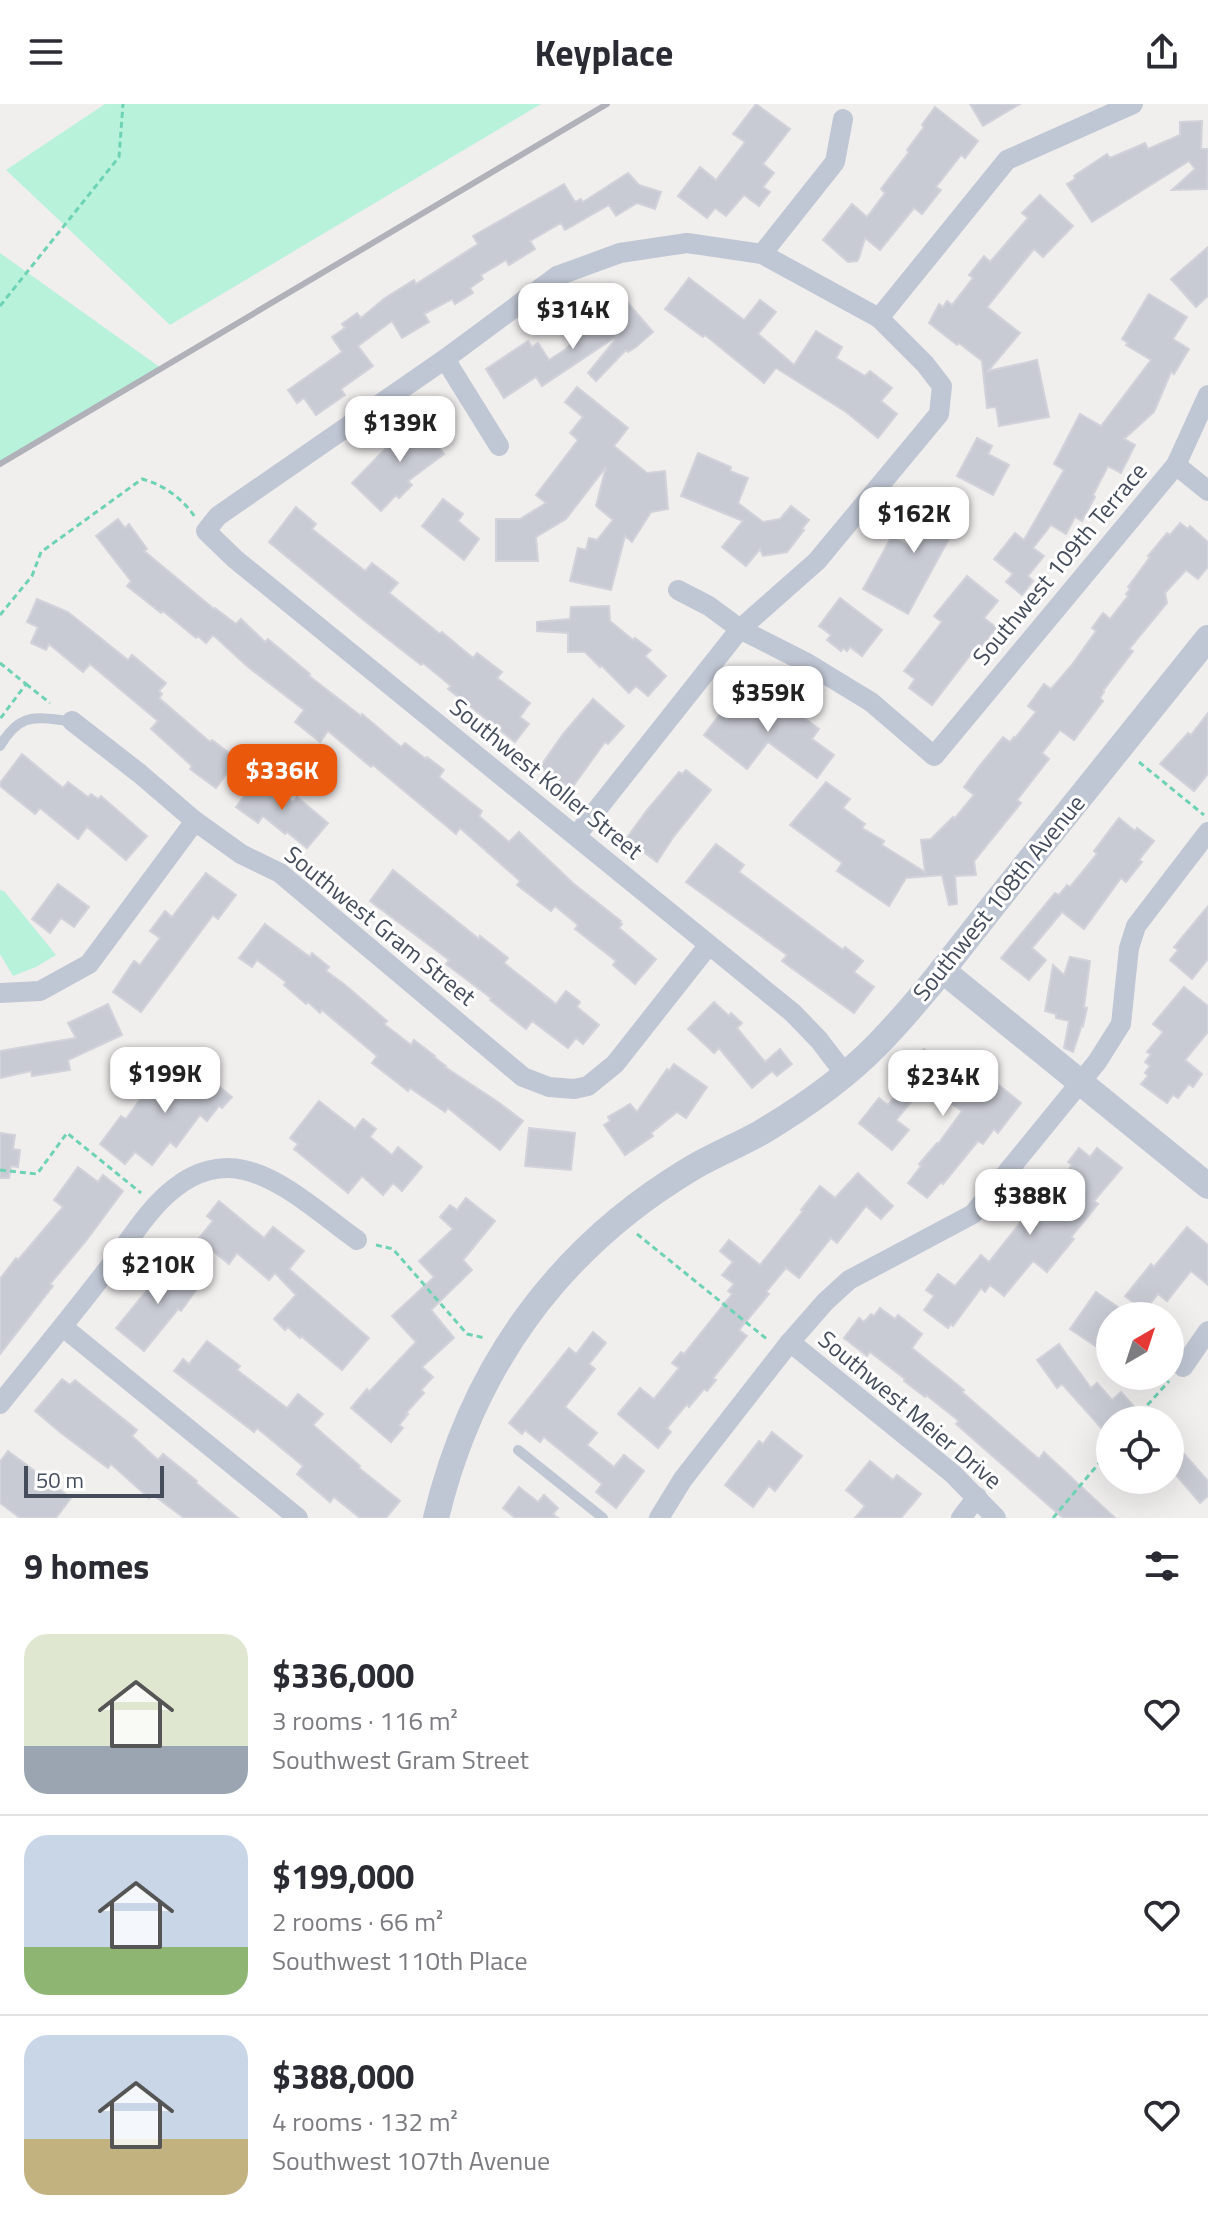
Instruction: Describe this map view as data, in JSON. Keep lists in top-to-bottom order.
{
  "streets": {
    "street": [
      "Southwest 109th Terrace",
      "Southwest Koller Street",
      "Southwest 108th Avenue",
      "Southwest Gram Street",
      "Southwest Meier Drive"
    ]
  },
  "crossings": [
    ["Southwest Koller Street", "Southwest 108th Avenue"],
    ["Southwest Koller Street", "Southwest Gram Street"]
  ],
  "scale_bar": "50 m",
  "north": "top right",
  "page": {
    "header": "Keyplace",
    "price": [
      "$314K",
      "$139K",
      "$162K",
      "$359K",
      "$336K",
      "$199K",
      "$234K",
      "$388K",
      "$210K"
    ],
    "scale": "50 m",
    "heading": "9 homes",
    "list": [
      {
        "name": "$336,000",
        "note": "3 rooms · 116 m² · Southwest Gram Street"
      },
      {
        "name": "$199,000",
        "note": "2 rooms · 66 m² · Southwest 110th Place"
      },
      {
        "name": "$388,000",
        "note": "4 rooms · 132 m² · Southwest 107th Avenue"
      }
    ]
  }
}
